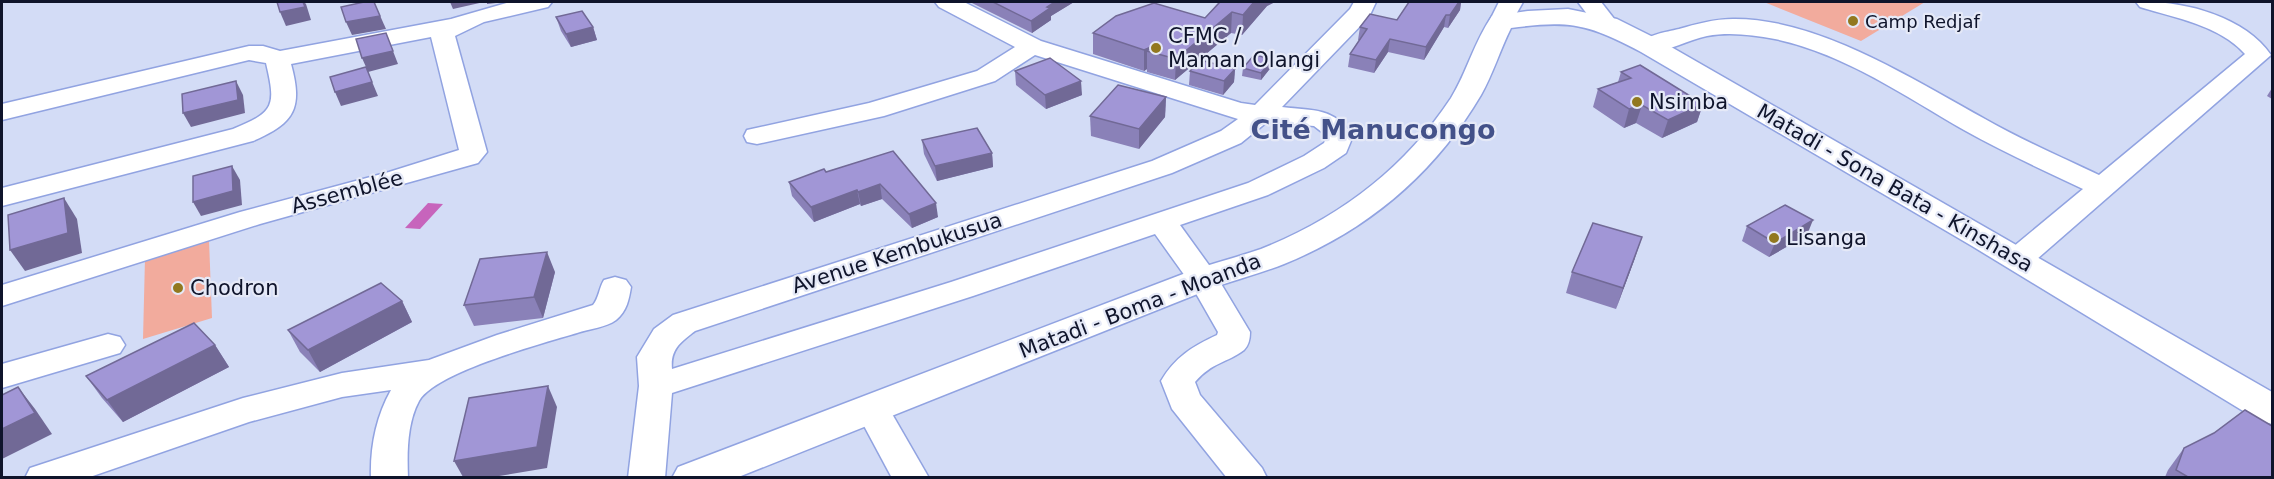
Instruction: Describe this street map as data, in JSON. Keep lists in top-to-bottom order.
{
  "streets": {
    "highway": ["Matadi - Sona Bata - Kinshasa", "Matadi - Boma - Moanda"],
    "street": ["Assemblée", "Avenue Kembukusua"]
  },
  "crossings": [
    ["Matadi - Sona Bata - Kinshasa", "Matadi - Boma - Moanda"]
  ],
  "districts": ["Cité Manucongo"],
  "places": [
    "Camp Redjaf",
    "CFMC / Maman Olangi",
    "Nsimba",
    "Lisanga",
    "Chodron"
  ]
}
